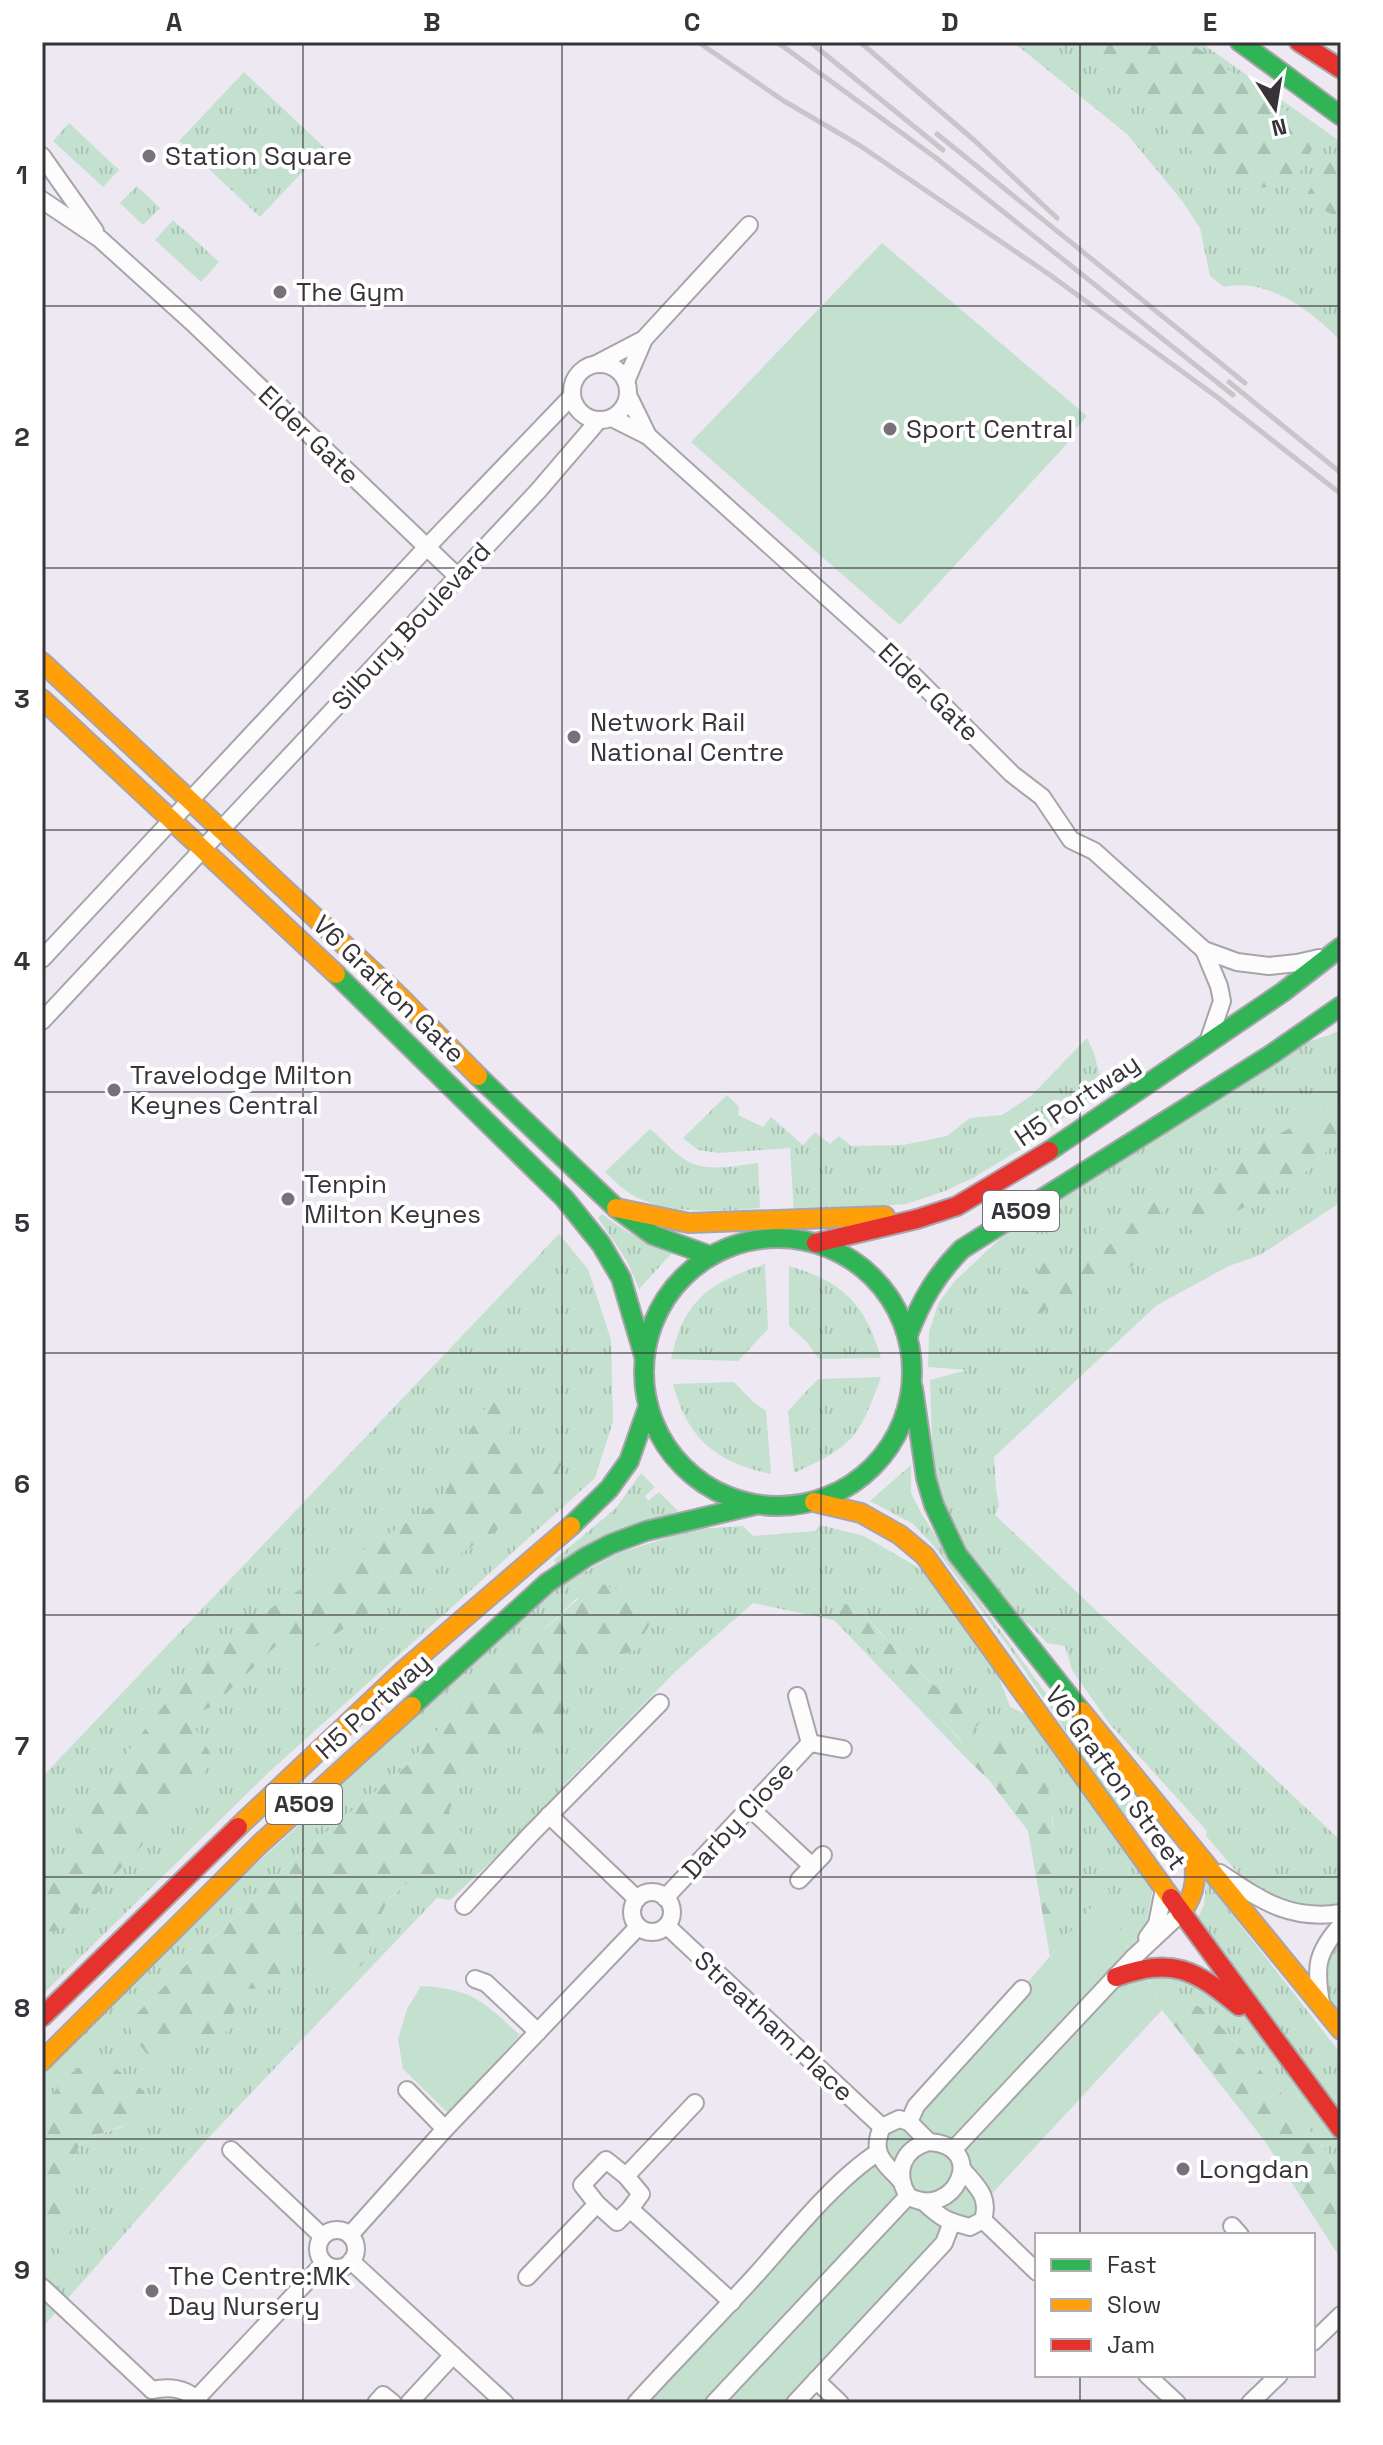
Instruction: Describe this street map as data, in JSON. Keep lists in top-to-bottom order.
{
  "streets": {
    "main road": [
      "V6 Grafton Gate",
      "H5 Portway",
      "A509",
      "V6 Grafton Street"
    ],
    "street": [
      "Elder Gate",
      "Silbury Boulevard",
      "Darby Close",
      "Streatham Place"
    ]
  },
  "crossings": [
    ["Elder Gate", "Silbury Boulevard"],
    ["Elder Gate", "H5 Portway"],
    ["Silbury Boulevard", "V6 Grafton Gate"],
    ["V6 Grafton Gate", "H5 Portway"],
    ["V6 Grafton Gate", "A509"],
    ["V6 Grafton Gate", "V6 Grafton Street"],
    ["H5 Portway", "A509"],
    ["H5 Portway", "V6 Grafton Street"],
    ["A509", "V6 Grafton Street"],
    ["Darby Close", "Streatham Place"]
  ],
  "places": [
    "Station Square",
    "The Gym",
    "Sport Central",
    "Network Rail National Centre",
    "Travelodge Milton Keynes Central",
    "Tenpin Milton Keynes",
    "Longdan",
    "The Centre:MK Day Nursery"
  ],
  "legend": ["Fast", "Slow", "Jam"],
  "north": "bottom",
  "grid": {
    "columns": [
      "A",
      "B",
      "C",
      "D",
      "E"
    ],
    "rows": [
      "1",
      "2",
      "3",
      "4",
      "5",
      "6",
      "7",
      "8",
      "9"
    ]
  }
}
